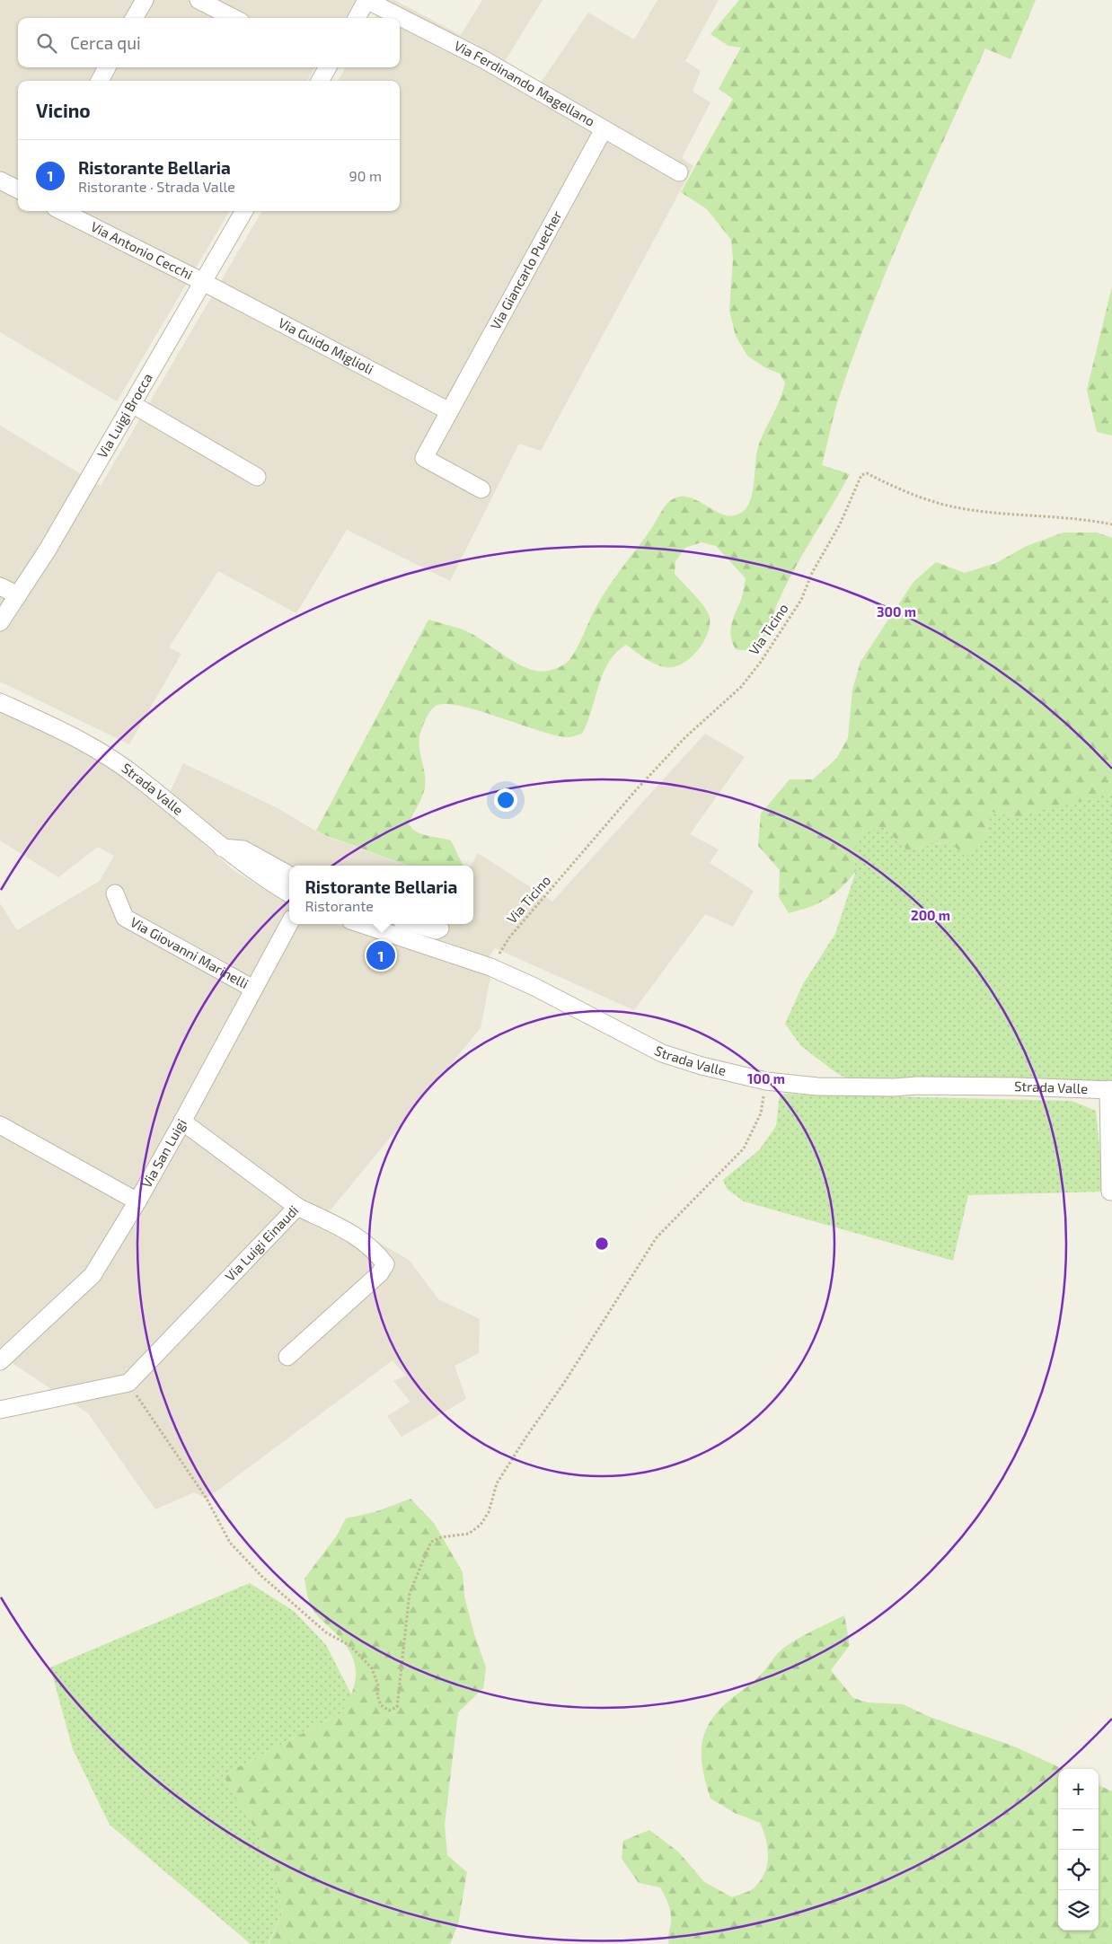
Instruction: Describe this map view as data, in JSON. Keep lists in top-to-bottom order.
{
  "streets": {
    "street": [
      "Via Ferdinando Magellano",
      "Via Antonio Cecchi",
      "Via Giancarlo Puecher",
      "Via Guido Miglioli",
      "Via Luigi Brocca",
      "Strada Valle",
      "Via Giovanni Marinelli",
      "Via San Luigi",
      "Via Luigi Einaudi"
    ],
    "path": ["Via Ticino"]
  },
  "crossings": [
    ["Via Ferdinando Magellano", "Via Giancarlo Puecher"],
    ["Via Antonio Cecchi", "Via Guido Miglioli"],
    ["Via Antonio Cecchi", "Via Luigi Brocca"],
    ["Via Giancarlo Puecher", "Via Guido Miglioli"],
    ["Via Guido Miglioli", "Via Luigi Brocca"],
    ["Via Ticino", "Strada Valle"],
    ["Via Giovanni Marinelli", "Via San Luigi"],
    ["Via San Luigi", "Via Luigi Einaudi"]
  ],
  "page": {
    "search": "Cerca qui",
    "heading": "Vicino",
    "list": [
      {
        "mark": "1",
        "name": "Ristorante Bellaria",
        "note": "Ristorante · Strada Valle",
        "value": "90 m"
      }
    ],
    "popup": ["Ristorante Bellaria", "Ristorante"],
    "pins": "1",
    "map_buttons": ["+", "−"]
  },
  "rings": ["300 m", "200 m", "100 m"]
}
